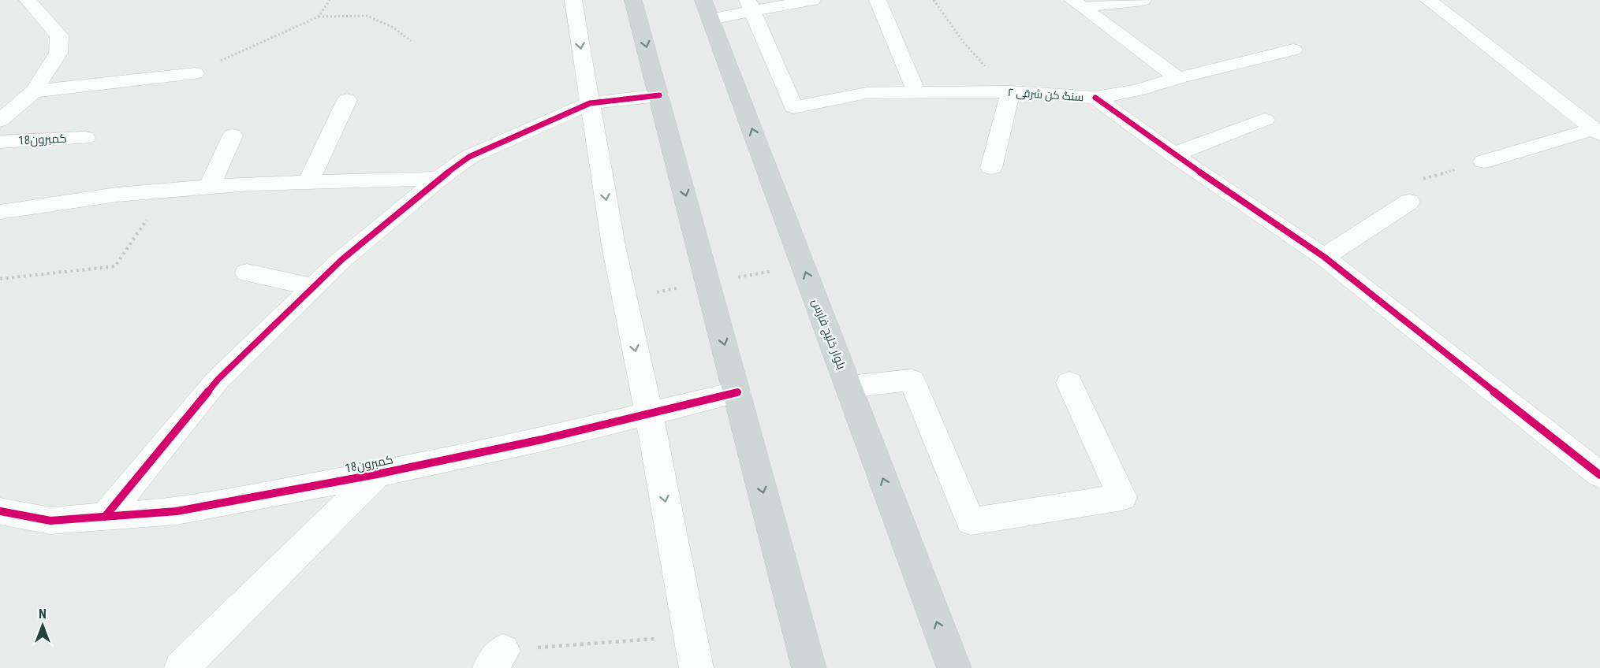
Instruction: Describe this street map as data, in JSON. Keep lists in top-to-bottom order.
{
  "streets": {
    "main road": ["بلوار خلیج فارس"],
    "street": ["سنگ کن شرقی ۲", "کمبرون18"]
  },
  "north": "top"
}
